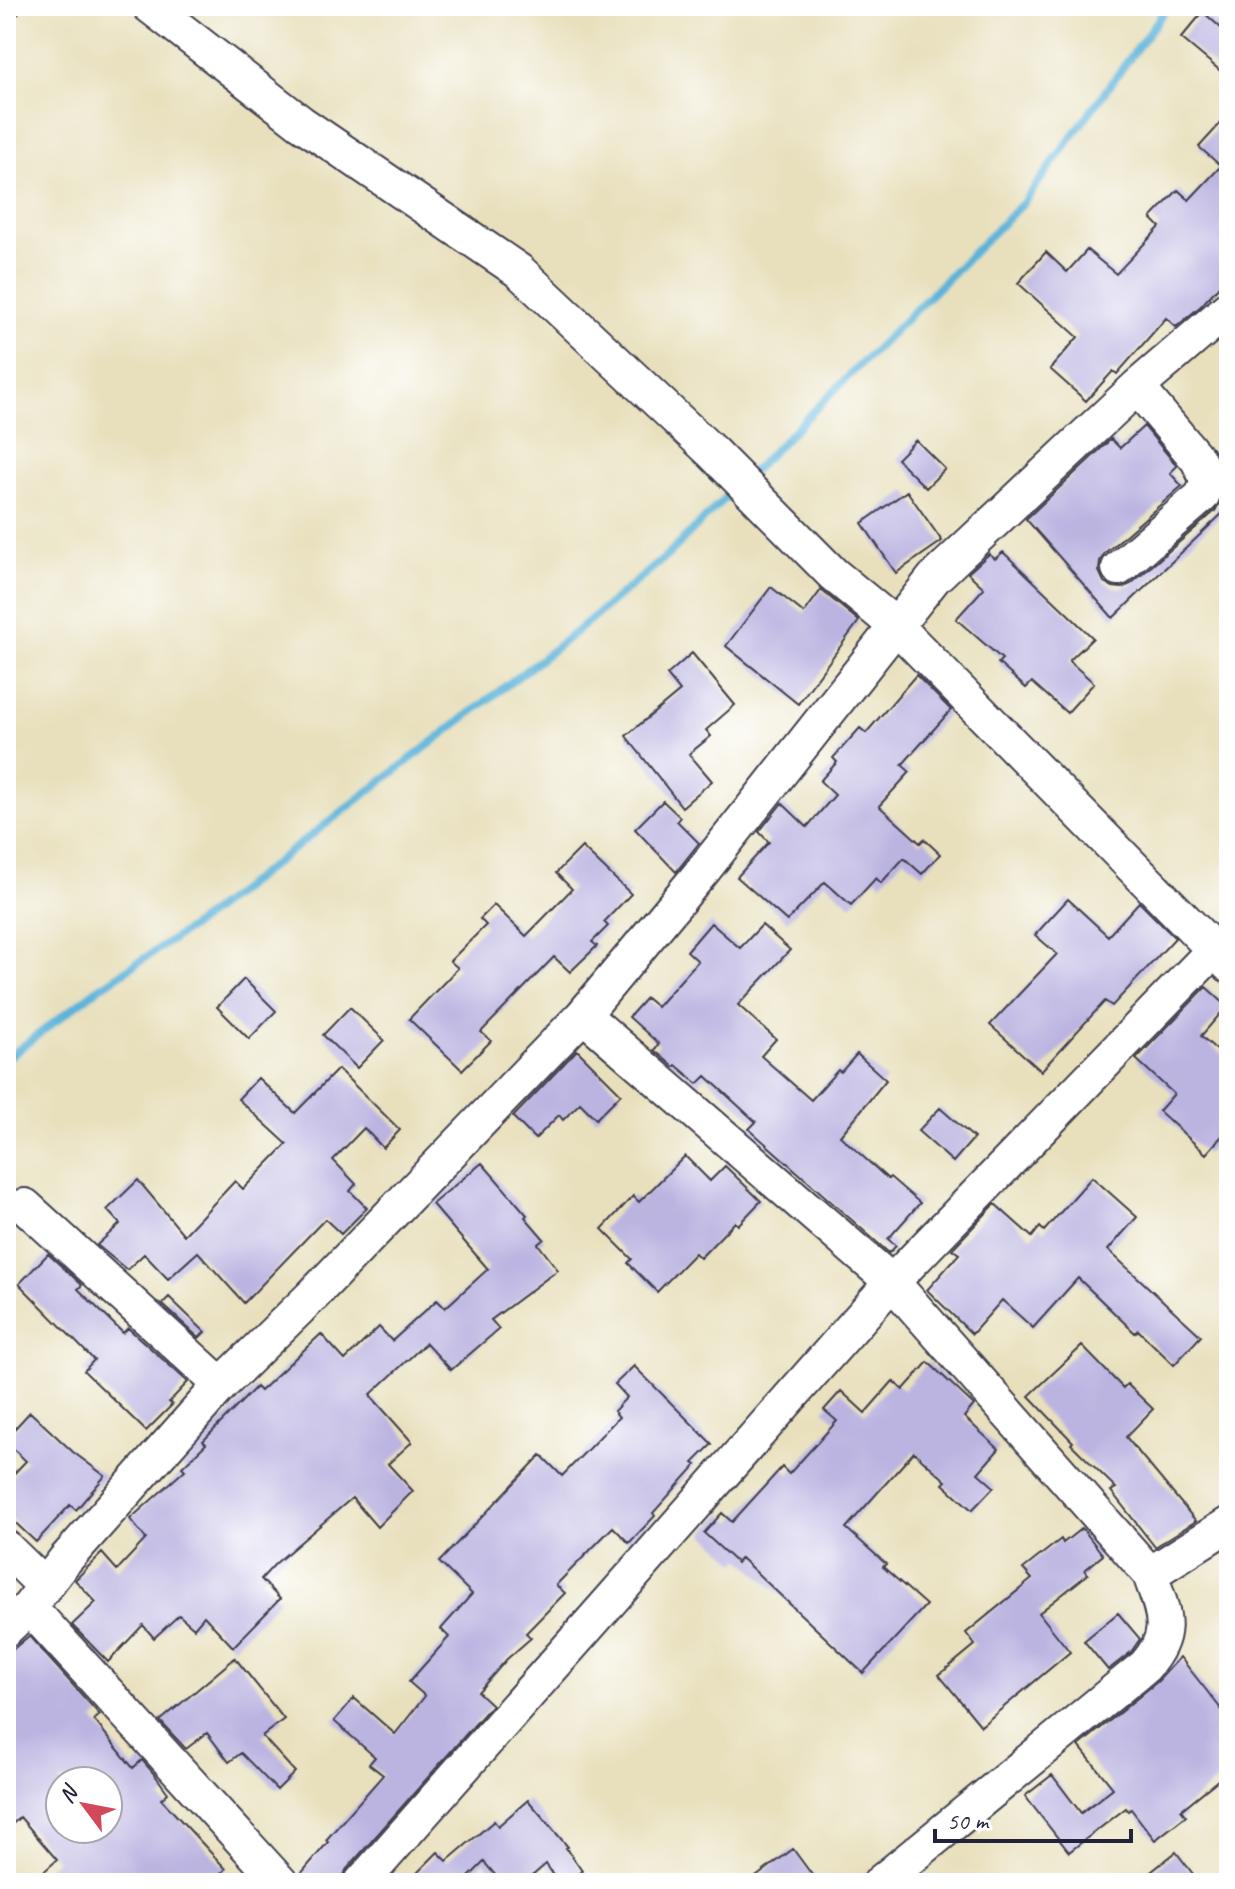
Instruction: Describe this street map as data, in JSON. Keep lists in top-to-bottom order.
{
  "scale_bar": "50 m",
  "north": "top left"
}
